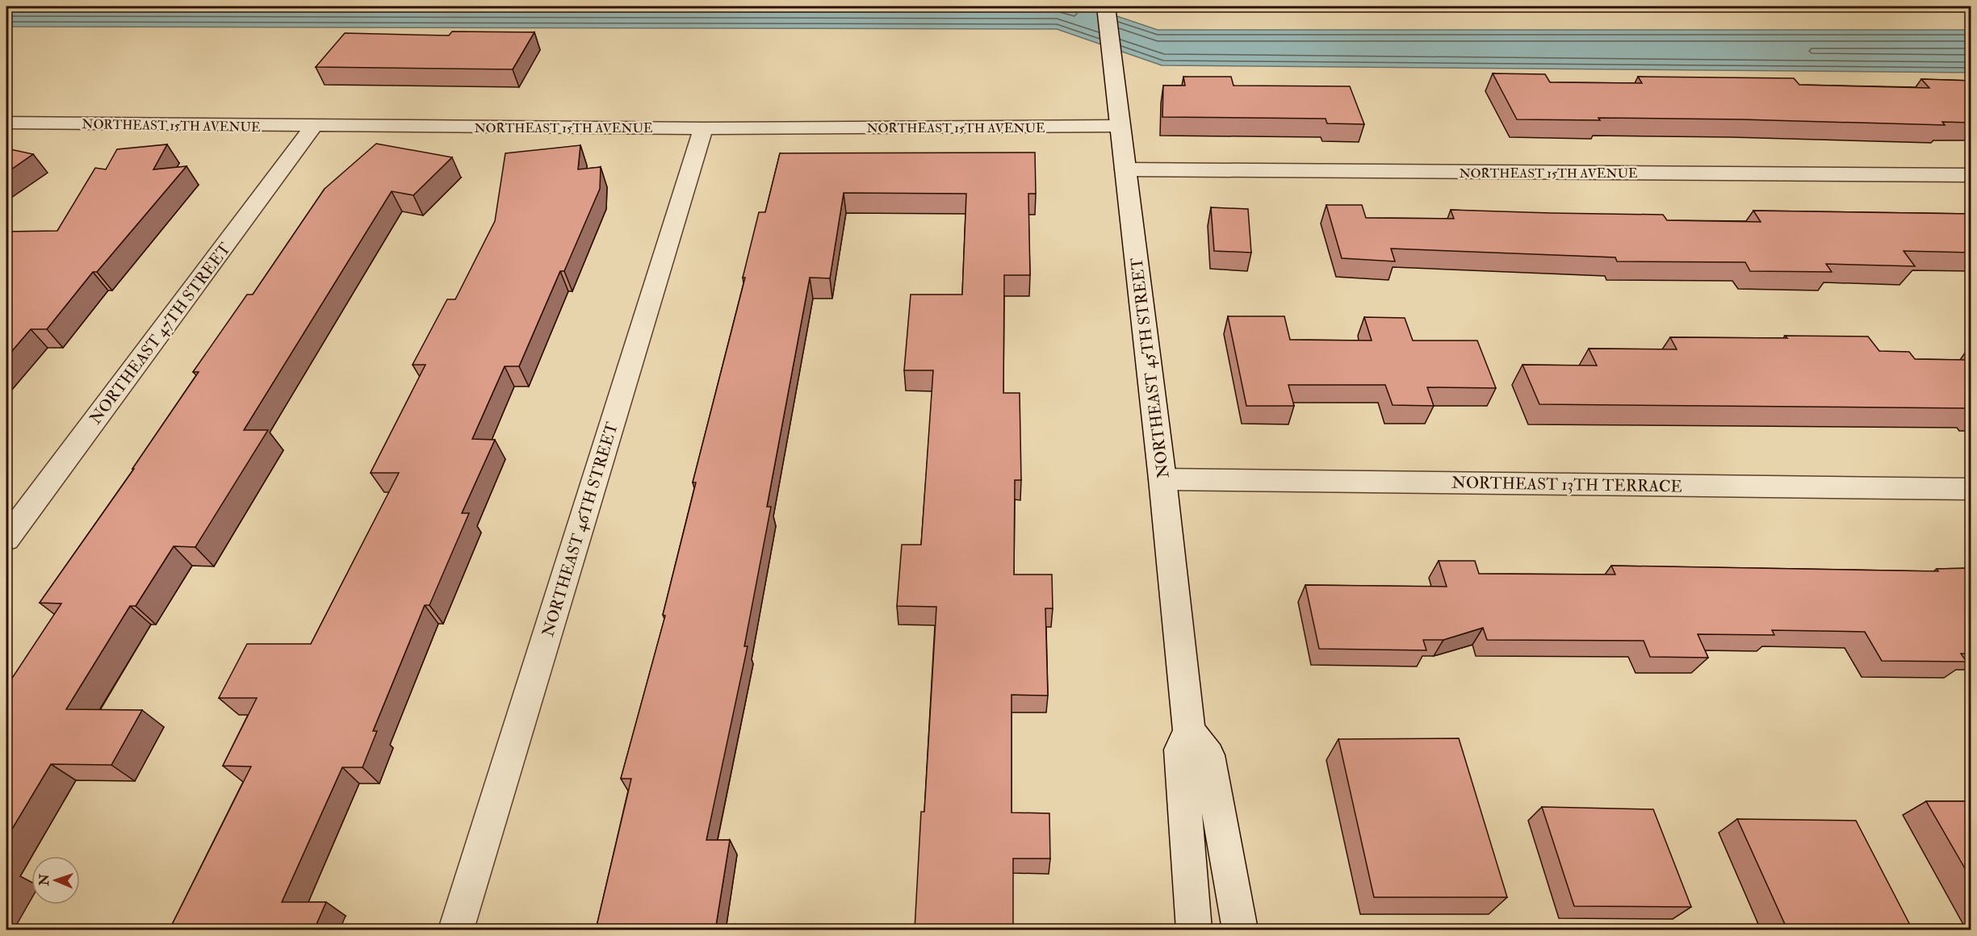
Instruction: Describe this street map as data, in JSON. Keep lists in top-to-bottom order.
{
  "streets": {
    "street": [
      "NORTHEAST 15TH AVENUE",
      "NORTHEAST 47TH STREET",
      "NORTHEAST 45TH STREET",
      "NORTHEAST 13TH TERRACE",
      "NORTHEAST 46TH STREET"
    ]
  },
  "crossings": [
    ["NORTHEAST 15TH AVENUE", "NORTHEAST 47TH STREET"],
    ["NORTHEAST 15TH AVENUE", "NORTHEAST 45TH STREET"],
    ["NORTHEAST 15TH AVENUE", "NORTHEAST 46TH STREET"],
    ["NORTHEAST 45TH STREET", "NORTHEAST 13TH TERRACE"]
  ],
  "north": "left"
}
